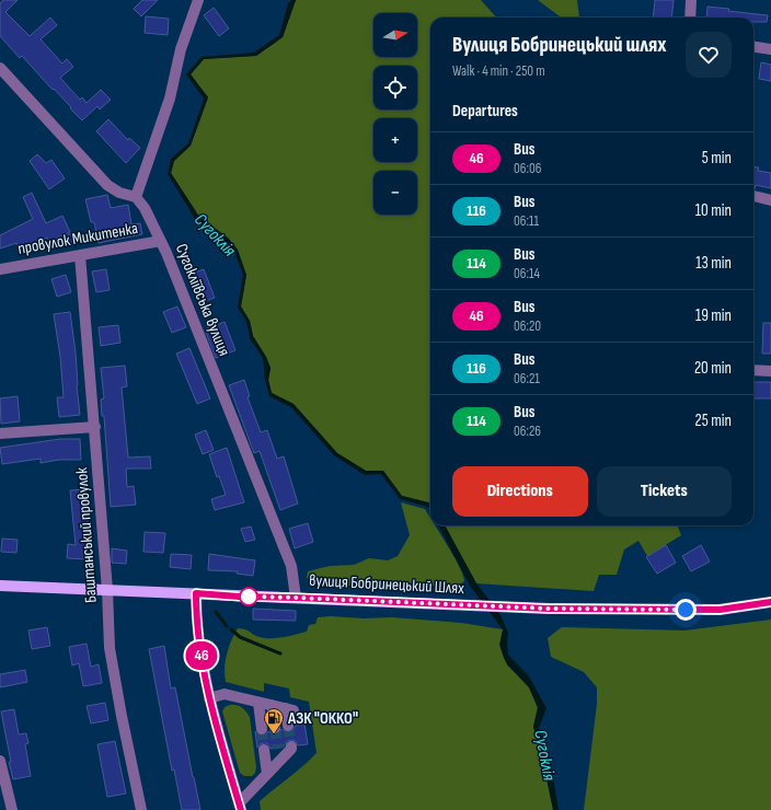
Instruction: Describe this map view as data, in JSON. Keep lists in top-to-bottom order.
{
  "streets": {
    "main road": ["вулиця Бобринецький Шлях"],
    "street": ["провулок Микитенка", "Сугокліївська вулиця", "Баштанський провулок"]
  },
  "crossings": [
    ["провулок Микитенка", "Сугокліївська вулиця"],
    ["провулок Микитенка", "Баштанський провулок"],
    ["Сугокліївська вулиця", "вулиця Бобринецький Шлях"],
    ["Баштанський провулок", "вулиця Бобринецький Шлях"]
  ],
  "water": ["Сугоклія"],
  "places": {
    "fuel station": ["АЗК \"ОККО\""]
  },
  "lines": ["bus line 46"],
  "north": "right",
  "page": {
    "on_map": "46",
    "map_buttons": ["+", "−"],
    "heading": [
      ["Вулиця Бобринецький шлях", "Walk · 4 min · 250 m"],
      "Departures"
    ],
    "list": [
      {
        "mark": "46",
        "name": "Bus",
        "note": "06:06",
        "value": "5 min"
      },
      {
        "mark": "116",
        "name": "Bus",
        "note": "06:11",
        "value": "10 min"
      },
      {
        "mark": "114",
        "name": "Bus",
        "note": "06:14",
        "value": "13 min"
      },
      {
        "mark": "46",
        "name": "Bus",
        "note": "06:20",
        "value": "19 min"
      },
      {
        "mark": "116",
        "name": "Bus",
        "note": "06:21",
        "value": "20 min"
      },
      {
        "mark": "114",
        "name": "Bus",
        "note": "06:26",
        "value": "25 min"
      }
    ],
    "buttons": ["Directions", "Tickets"]
  }
}
